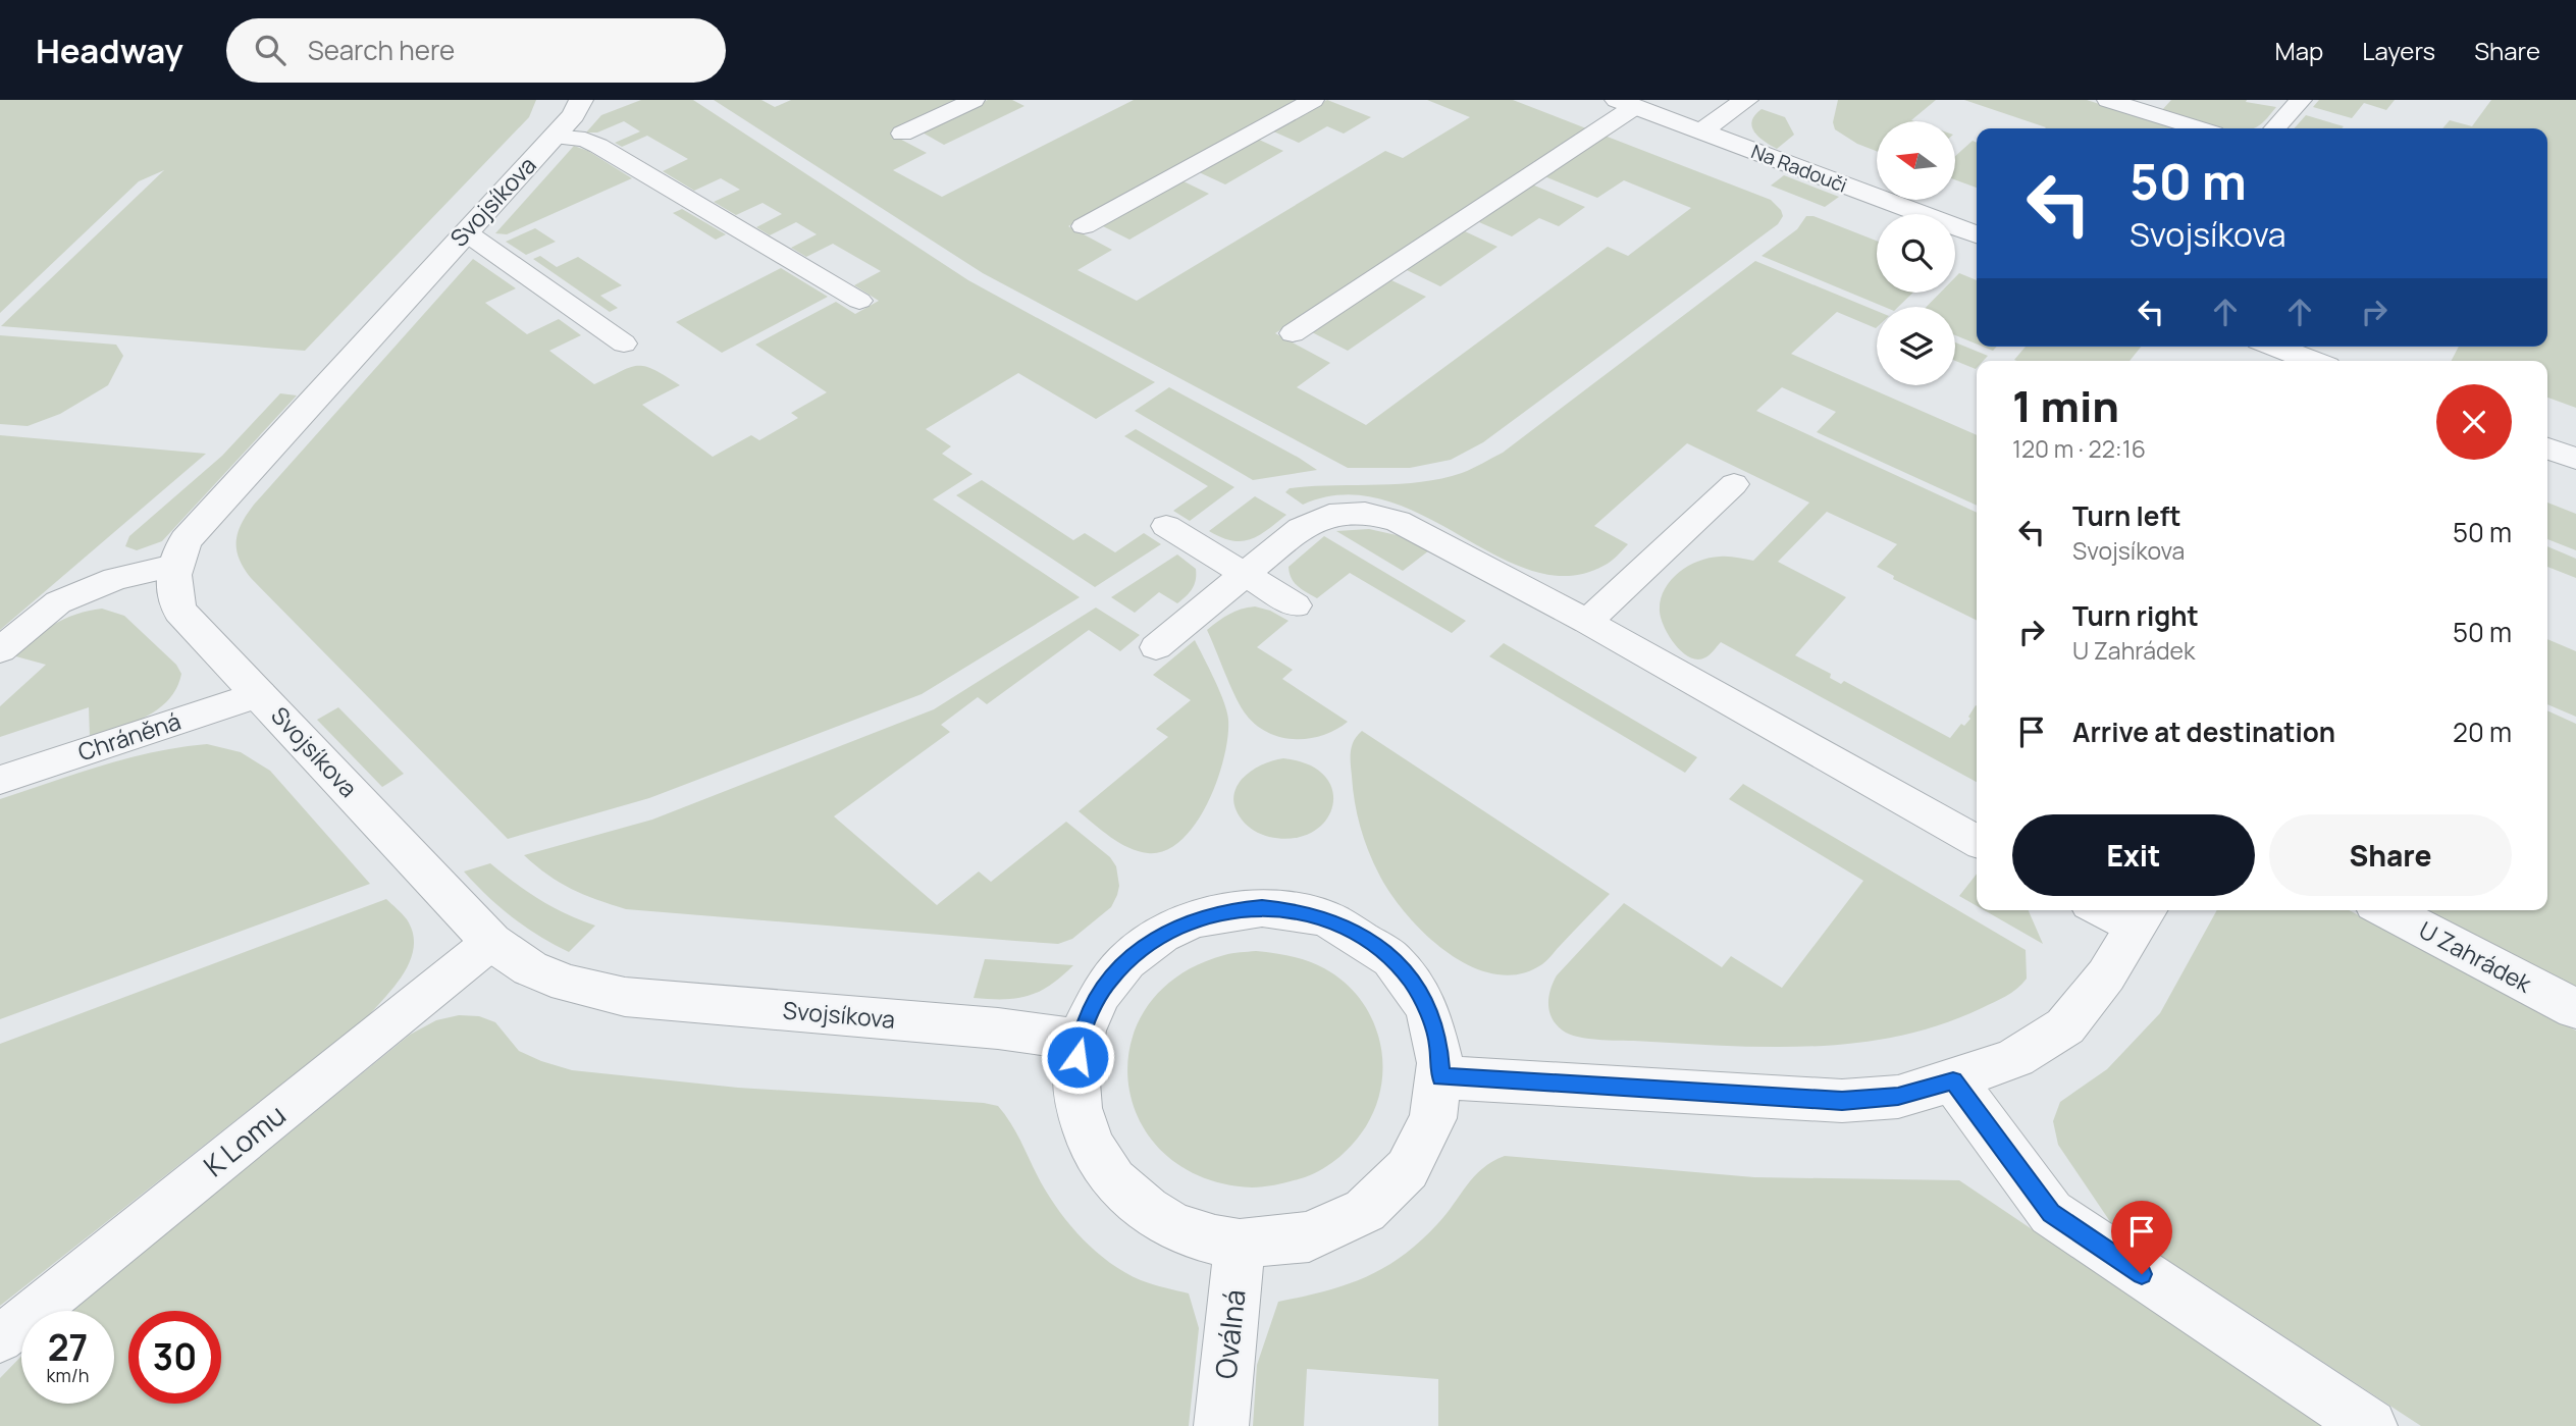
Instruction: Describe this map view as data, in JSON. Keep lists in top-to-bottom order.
{
  "streets": {
    "street": [
      "Na Radouči",
      "Svojsíkova",
      "U Zahrádek",
      "Oválná"
    ],
    "lane": ["Chráněná", "K Lomu"]
  },
  "crossings": [
    ["Svojsíkova", "Chráněná"],
    ["Svojsíkova", "K Lomu"]
  ],
  "north": "left",
  "page": {
    "header": "Headway",
    "search": "Search here",
    "nav": ["Map", "Layers", "Share"],
    "turn": ["50 m", "Svojsíkova"],
    "heading": ["1 min", "120 m · 22:16"],
    "list": [
      {
        "name": "Turn left",
        "note": "Svojsíkova",
        "value": "50 m"
      },
      {
        "name": "Turn right",
        "note": "U Zahrádek",
        "value": "50 m"
      },
      {
        "name": "Arrive at destination",
        "value": "20 m"
      }
    ],
    "buttons": ["Exit", "Share"],
    "speed": "27 km/h",
    "limit": "30"
  }
}
